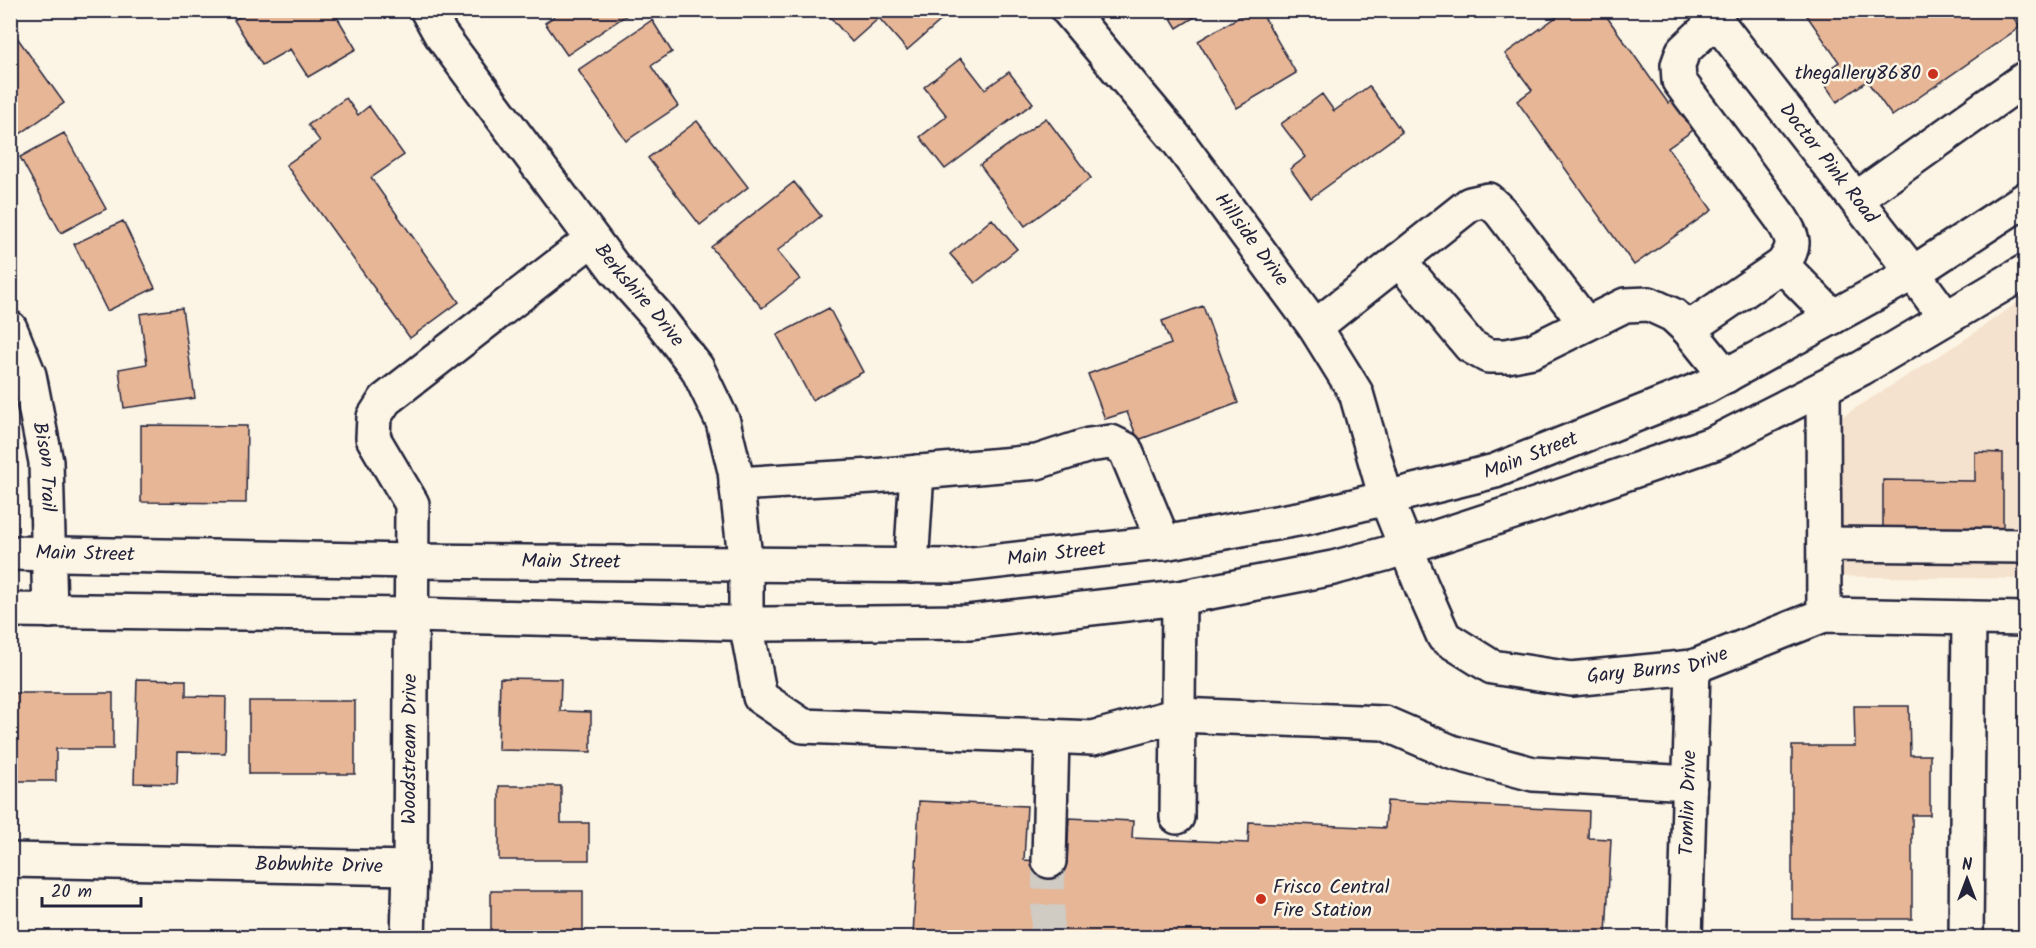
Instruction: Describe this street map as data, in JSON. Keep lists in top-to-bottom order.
{
  "streets": {
    "main road": [
      "Doctor Pink Road",
      "Hillside Drive",
      "Berkshire Drive",
      "Main Street",
      "Bison Trail",
      "Gary Burns Drive",
      "Woodstream Drive",
      "Tomlin Drive",
      "Bobwhite Drive"
    ]
  },
  "crossings": [
    ["Doctor Pink Road", "Main Street"],
    ["Hillside Drive", "Main Street"],
    ["Hillside Drive", "Gary Burns Drive"],
    ["Berkshire Drive", "Main Street"],
    ["Berkshire Drive", "Woodstream Drive"],
    ["Berkshire Drive", "Tomlin Drive"],
    ["Main Street", "Bison Trail"],
    ["Main Street", "Gary Burns Drive"],
    ["Main Street", "Woodstream Drive"],
    ["Gary Burns Drive", "Tomlin Drive"],
    ["Woodstream Drive", "Bobwhite Drive"]
  ],
  "places": ["thegallery8680", "Frisco Central Fire Station"],
  "scale_bar": "20 m",
  "north": "top"
}
